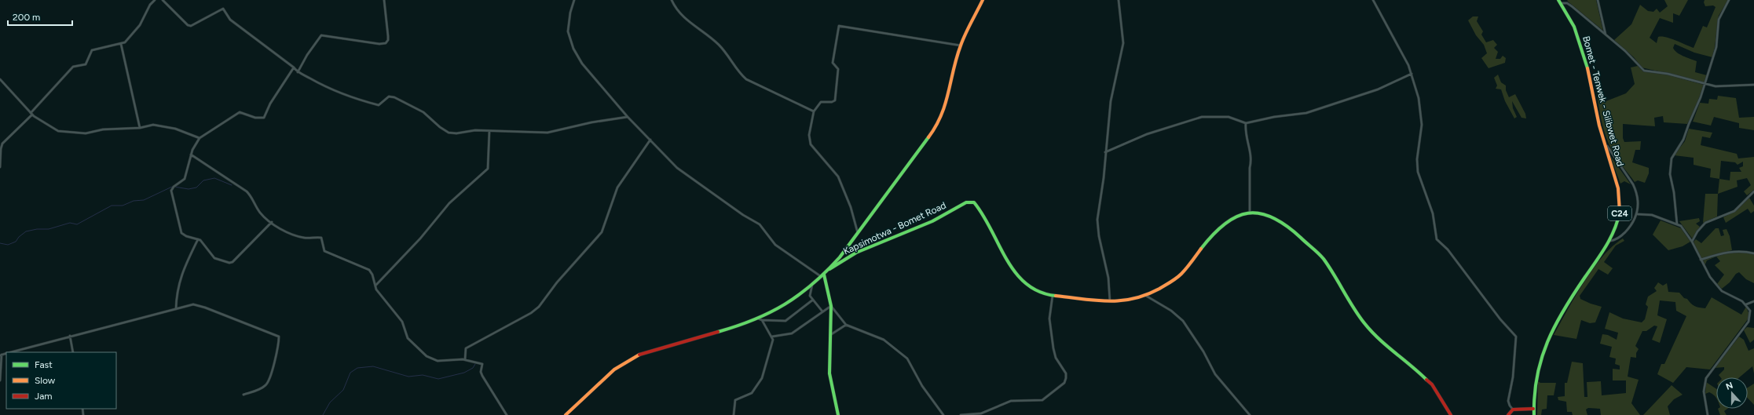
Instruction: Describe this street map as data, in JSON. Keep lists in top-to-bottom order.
{
  "streets": {
    "street": ["Bomet - Tenwek - Silibwet Road", "C24", "Kapsimotwa - Bomet Road"]
  },
  "legend": ["Fast", "Slow", "Jam"],
  "scale_bar": "200 m",
  "north": "top"
}
